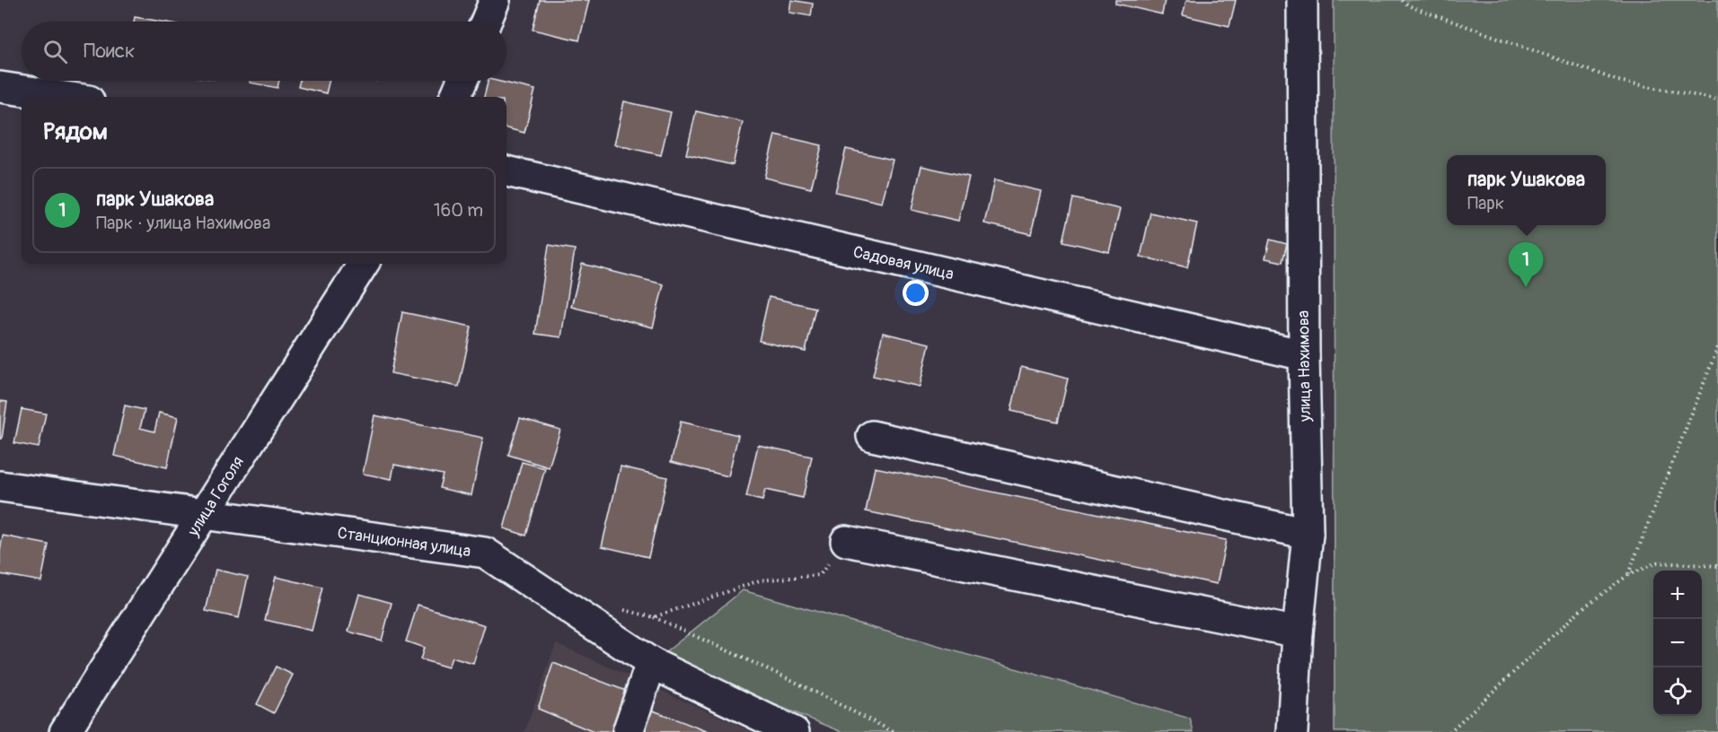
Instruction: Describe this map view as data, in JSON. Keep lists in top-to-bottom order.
{
  "streets": {
    "street": [
      "Садовая улица",
      "улица Нахимова",
      "улица Гоголя",
      "Станционная улица"
    ]
  },
  "crossings": [
    ["Садовая улица", "улица Нахимова"],
    ["улица Гоголя", "Станционная улица"]
  ],
  "page": {
    "search": "Поиск",
    "heading": "Рядом",
    "popup": ["парк Ушакова", "Парк"],
    "list": [
      {
        "mark": "1",
        "name": "парк Ушакова",
        "note": "Парк · улица Нахимова",
        "value": "160 m"
      }
    ],
    "pins": "1",
    "map_buttons": ["+", "−"]
  }
}
